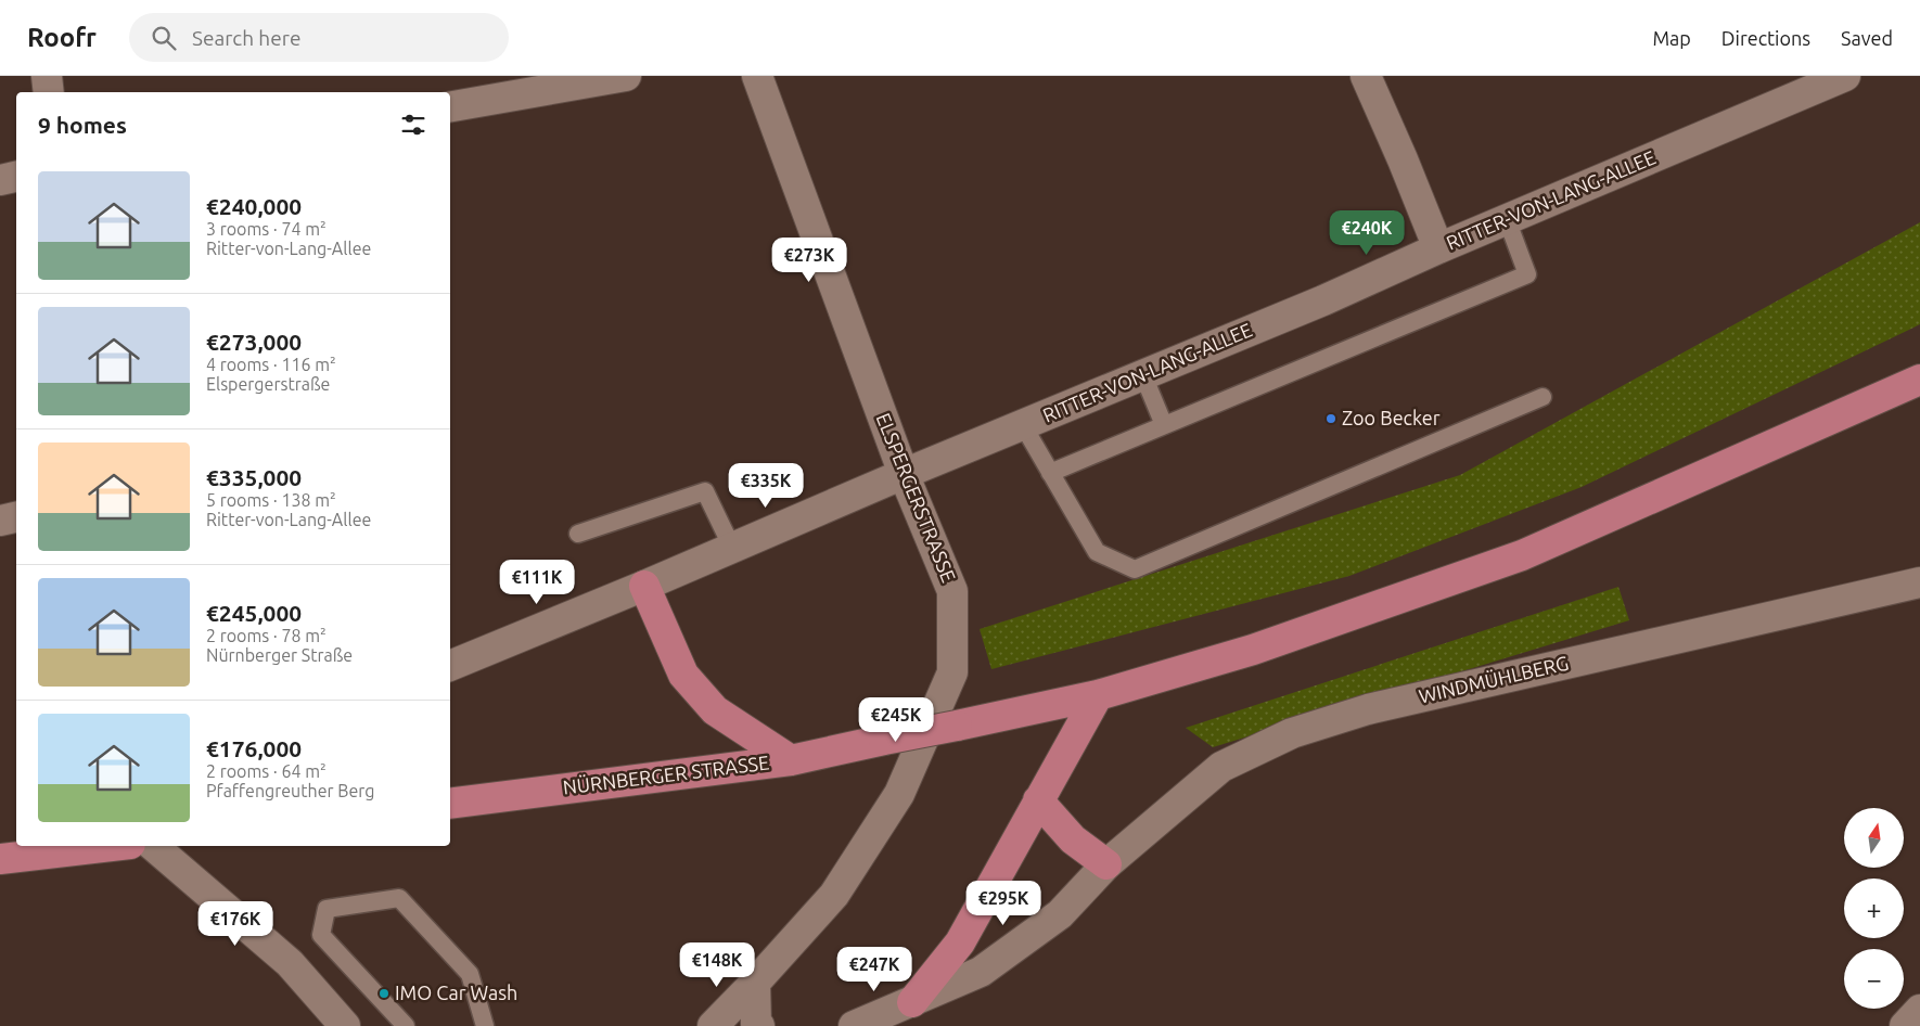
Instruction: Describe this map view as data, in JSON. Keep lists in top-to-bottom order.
{
  "streets": {
    "main road": ["NÜRNBERGER STRASSE"],
    "street": ["RITTER-VON-LANG-ALLEE", "ELSPERGERSTRASSE", "WINDMÜHLBERG"]
  },
  "crossings": [
    ["RITTER-VON-LANG-ALLEE", "ELSPERGERSTRASSE"]
  ],
  "places": ["Zoo Becker", "IMO Car Wash"],
  "north": "top",
  "page": {
    "header": "Roofr",
    "search": "Search here",
    "nav": ["Map", "Directions", "Saved"],
    "heading": "9 homes",
    "list": [
      {
        "name": "€240,000",
        "note": "3 rooms · 74 m² · Ritter-von-Lang-Allee"
      },
      {
        "name": "€273,000",
        "note": "4 rooms · 116 m² · Elspergerstraße"
      },
      {
        "name": "€335,000",
        "note": "5 rooms · 138 m² · Ritter-von-Lang-Allee"
      },
      {
        "name": "€245,000",
        "note": "2 rooms · 78 m² · Nürnberger Straße"
      },
      {
        "name": "€176,000",
        "note": "2 rooms · 64 m² · Pfaffengreuther Berg"
      }
    ],
    "price": [
      "€240K",
      "€273K",
      "€335K",
      "€111K",
      "€245K",
      "€295K",
      "€176K",
      "€148K",
      "€247K"
    ],
    "map_buttons": ["+", "−"]
  }
}
